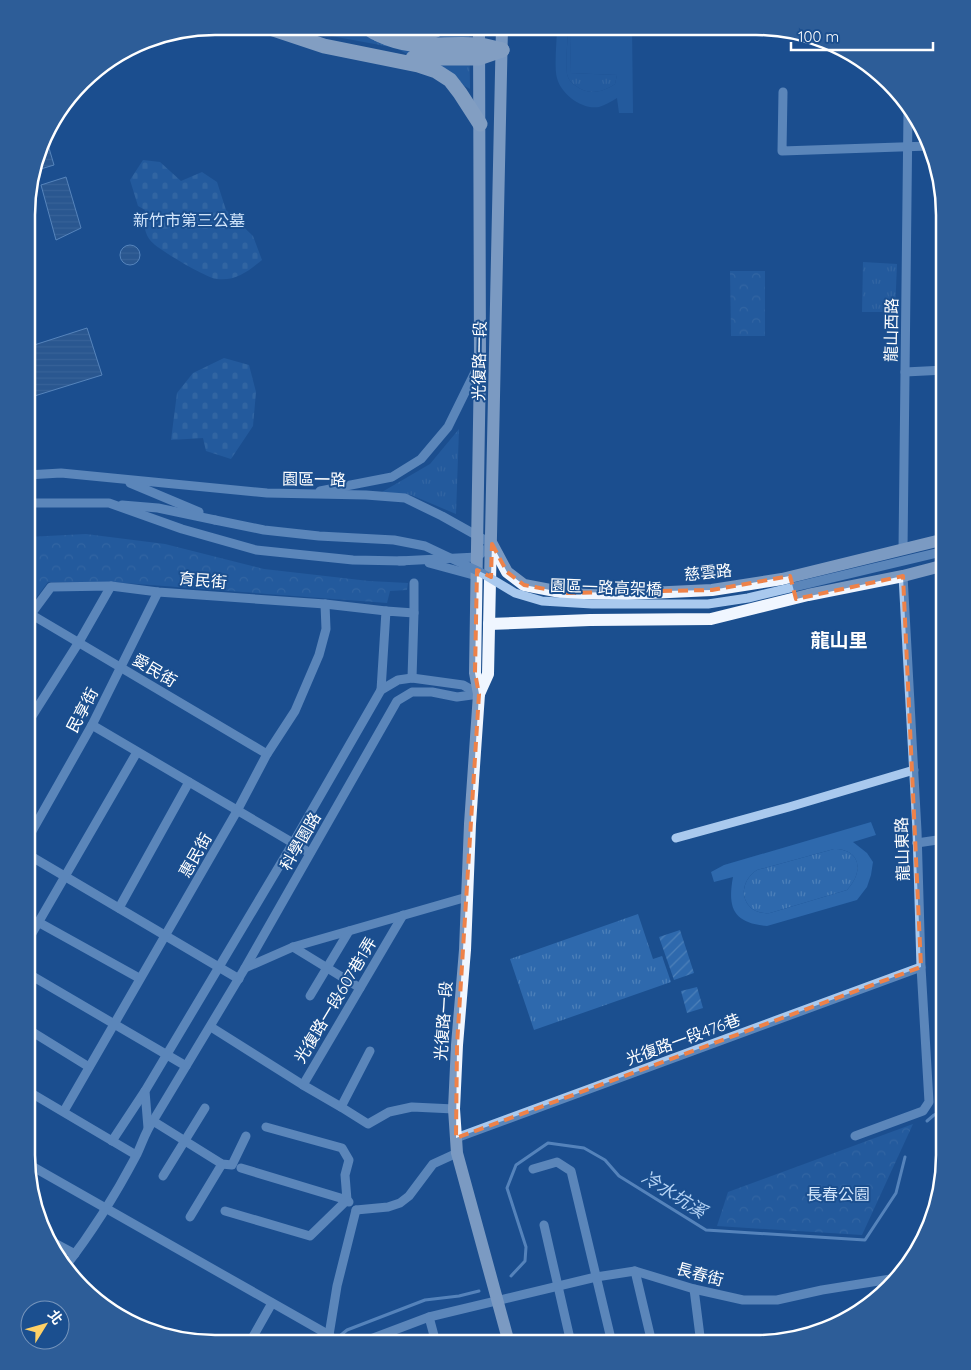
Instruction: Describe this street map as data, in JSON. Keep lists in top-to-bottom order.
{
  "streets": {
    "main road": ["光復路一段", "慈雲路"],
    "street": [
      "龍山西路",
      "園區一路",
      "育民街",
      "園區一路高架橋",
      "愛民街",
      "民享街",
      "科學園路",
      "龍山東路",
      "惠民街",
      "光復路一段607巷1弄",
      "光復路一段476巷",
      "長春街"
    ]
  },
  "crossings": [
    ["龍山西路", "慈雲路"],
    ["光復路一段", "園區一路"],
    ["光復路一段", "慈雲路"],
    ["光復路一段", "科學園路"],
    ["光復路一段", "光復路一段607巷1弄"],
    ["光復路一段", "光復路一段476巷"],
    ["光復路一段", "長春街"],
    ["園區一路", "慈雲路"],
    ["育民街", "民享街"],
    ["育民街", "科學園路"],
    ["育民街", "惠民街"],
    ["愛民街", "民享街"],
    ["愛民街", "惠民街"],
    ["龍山東路", "光復路一段476巷"]
  ],
  "districts": ["龍山里"],
  "water": ["冷水坑溪"],
  "parks": ["新竹市第三公墓", "長春公園"],
  "scale_bar": "100 m",
  "north": "top right"
}
